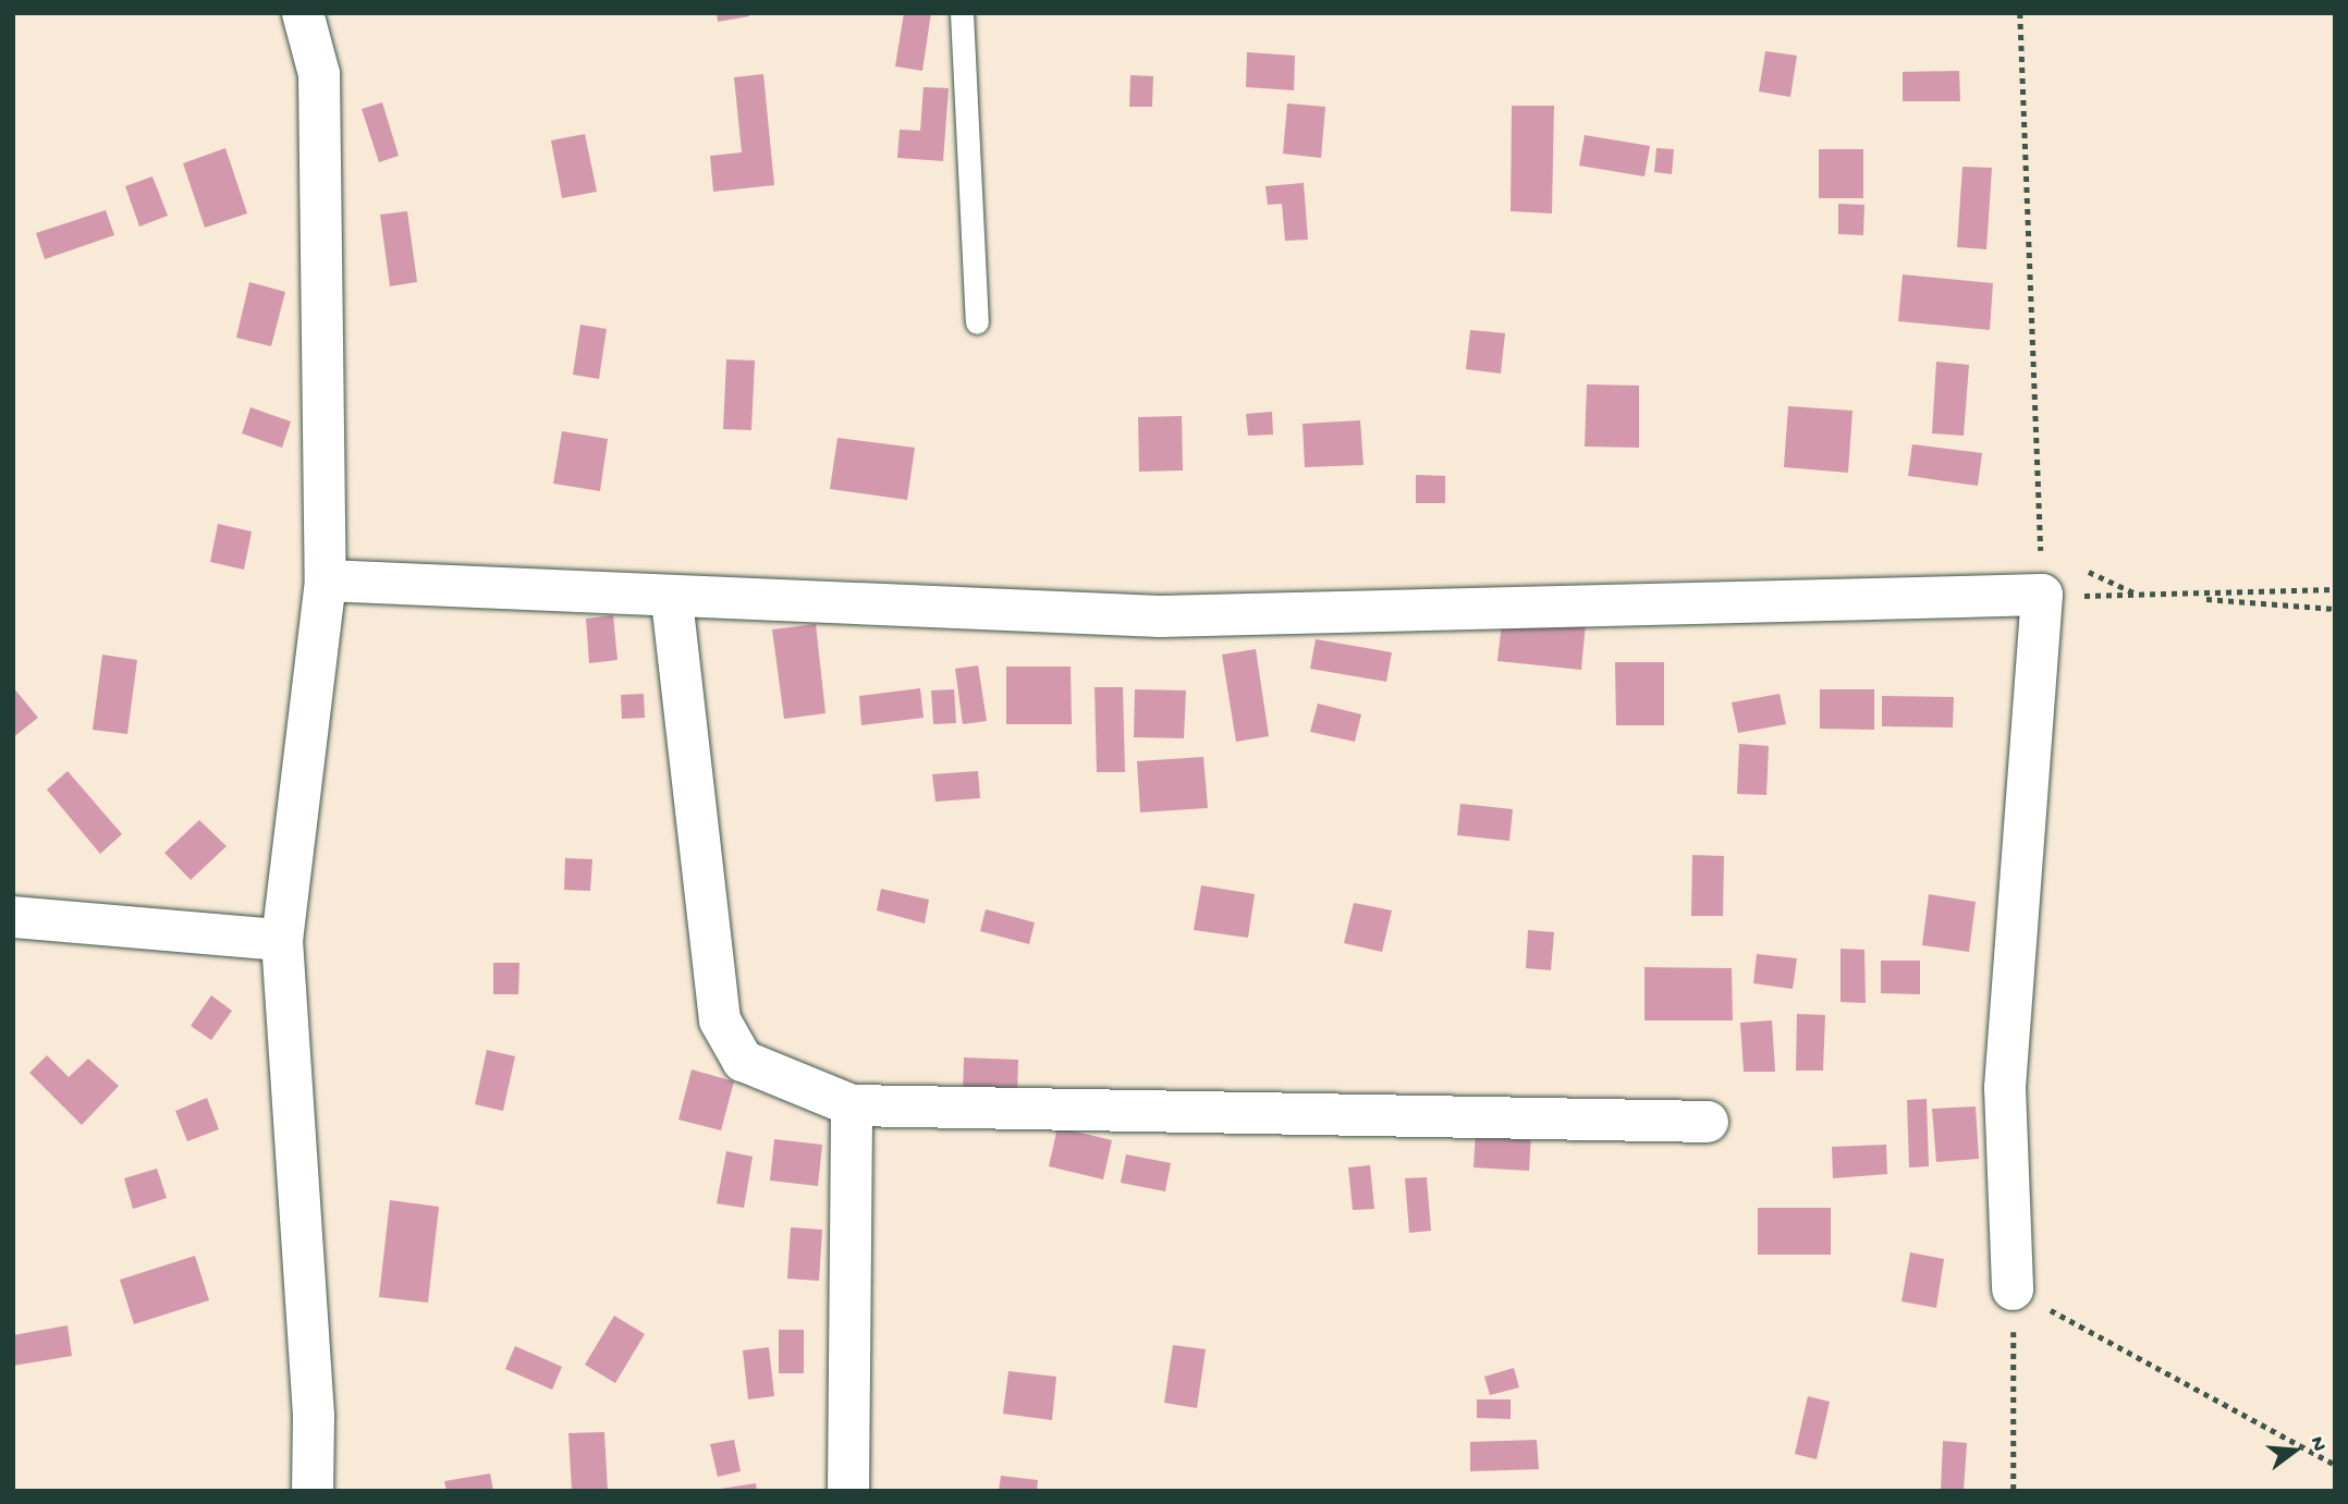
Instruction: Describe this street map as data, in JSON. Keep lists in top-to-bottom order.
{
  "north": "right"
}
